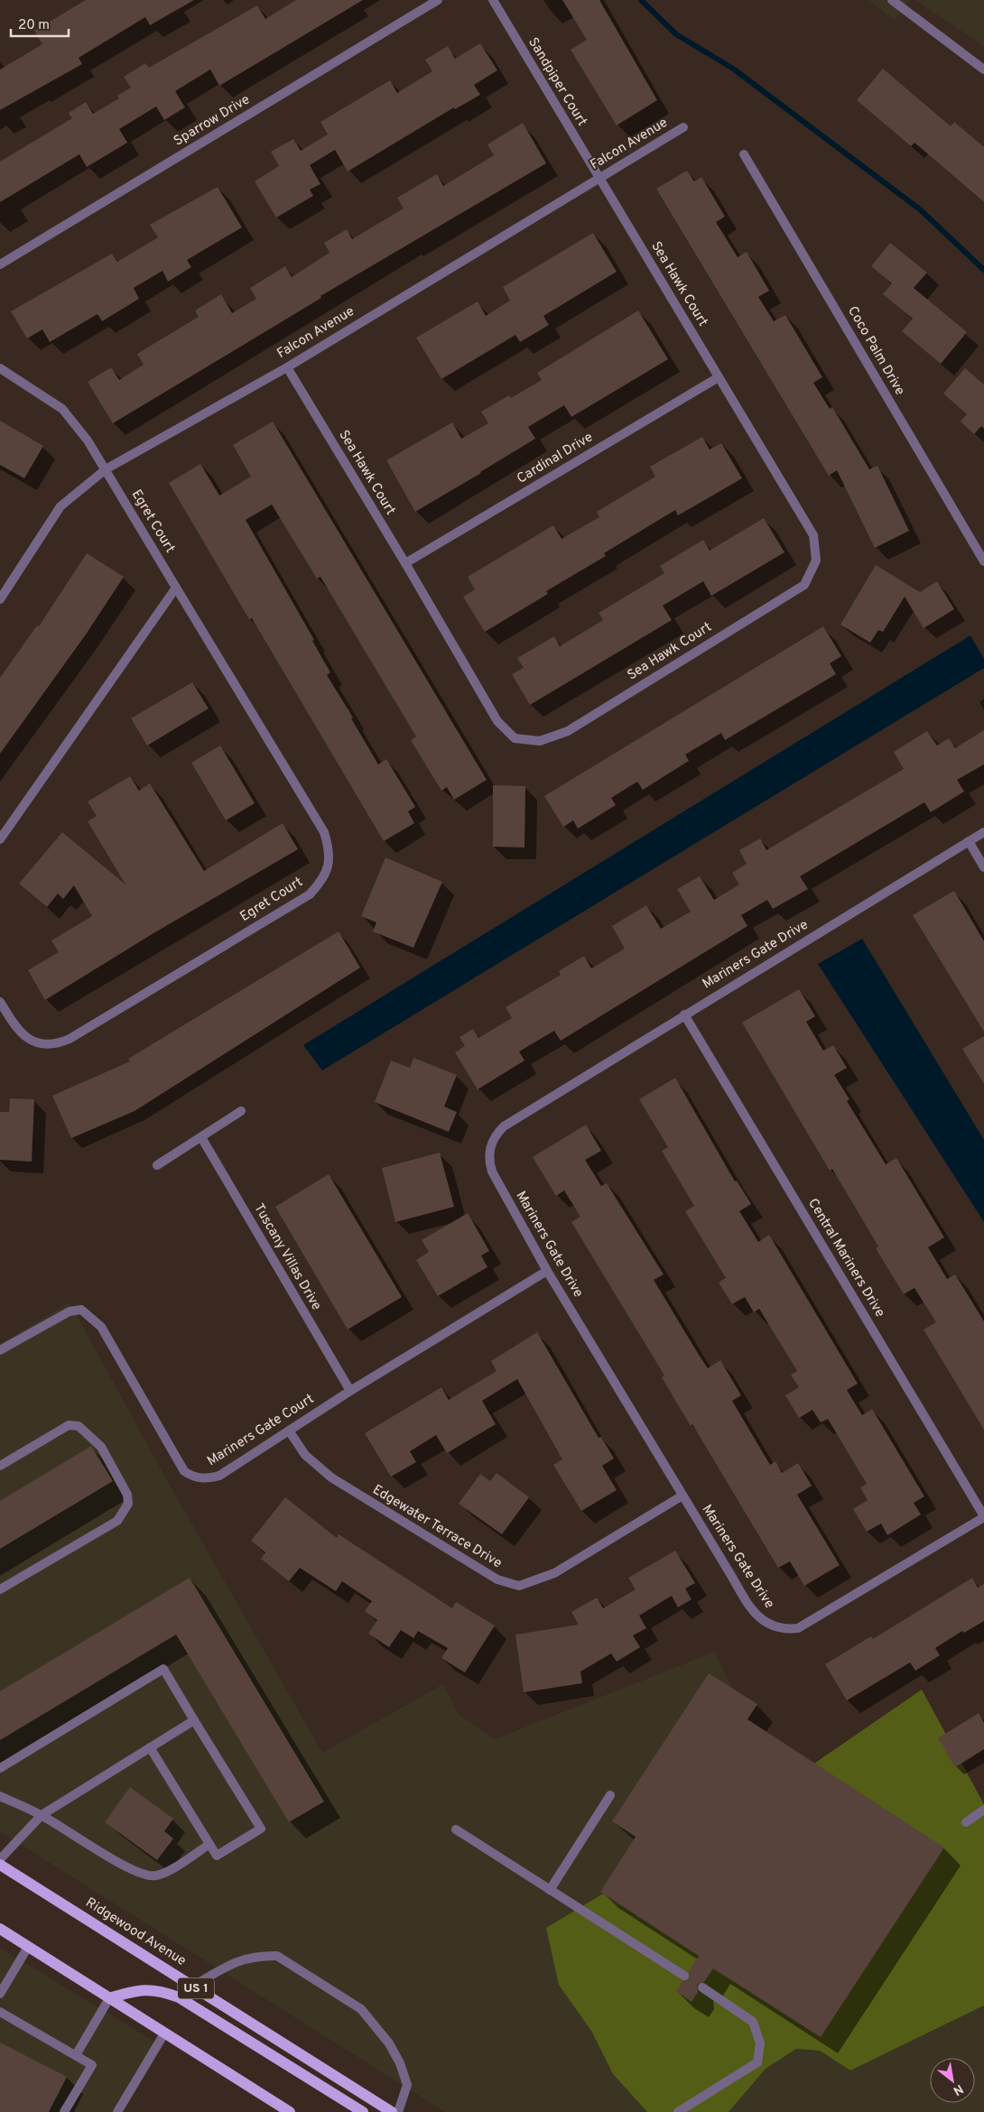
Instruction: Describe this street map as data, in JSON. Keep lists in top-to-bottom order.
{
  "streets": {
    "main road": ["Ridgewood Avenue", "US 1"],
    "street": [
      "Sandpiper Court",
      "Sparrow Drive",
      "Falcon Avenue",
      "Sea Hawk Court",
      "Coco Palm Drive",
      "Cardinal Drive",
      "Egret Court",
      "Mariners Gate Drive",
      "Tuscany Villas Drive",
      "Central Mariners Drive",
      "Mariners Gate Court",
      "Edgewater Terrace Drive"
    ]
  },
  "crossings": [
    ["Sandpiper Court", "Falcon Avenue"],
    ["Sandpiper Court", "Sea Hawk Court"],
    ["Falcon Avenue", "Sea Hawk Court"],
    ["Falcon Avenue", "Egret Court"],
    ["Sea Hawk Court", "Cardinal Drive"],
    ["Mariners Gate Drive", "Central Mariners Drive"],
    ["Mariners Gate Drive", "Mariners Gate Court"],
    ["Mariners Gate Drive", "Edgewater Terrace Drive"],
    ["Tuscany Villas Drive", "Mariners Gate Court"],
    ["Mariners Gate Court", "Edgewater Terrace Drive"]
  ],
  "scale_bar": "20 m",
  "north": "bottom right"
}
